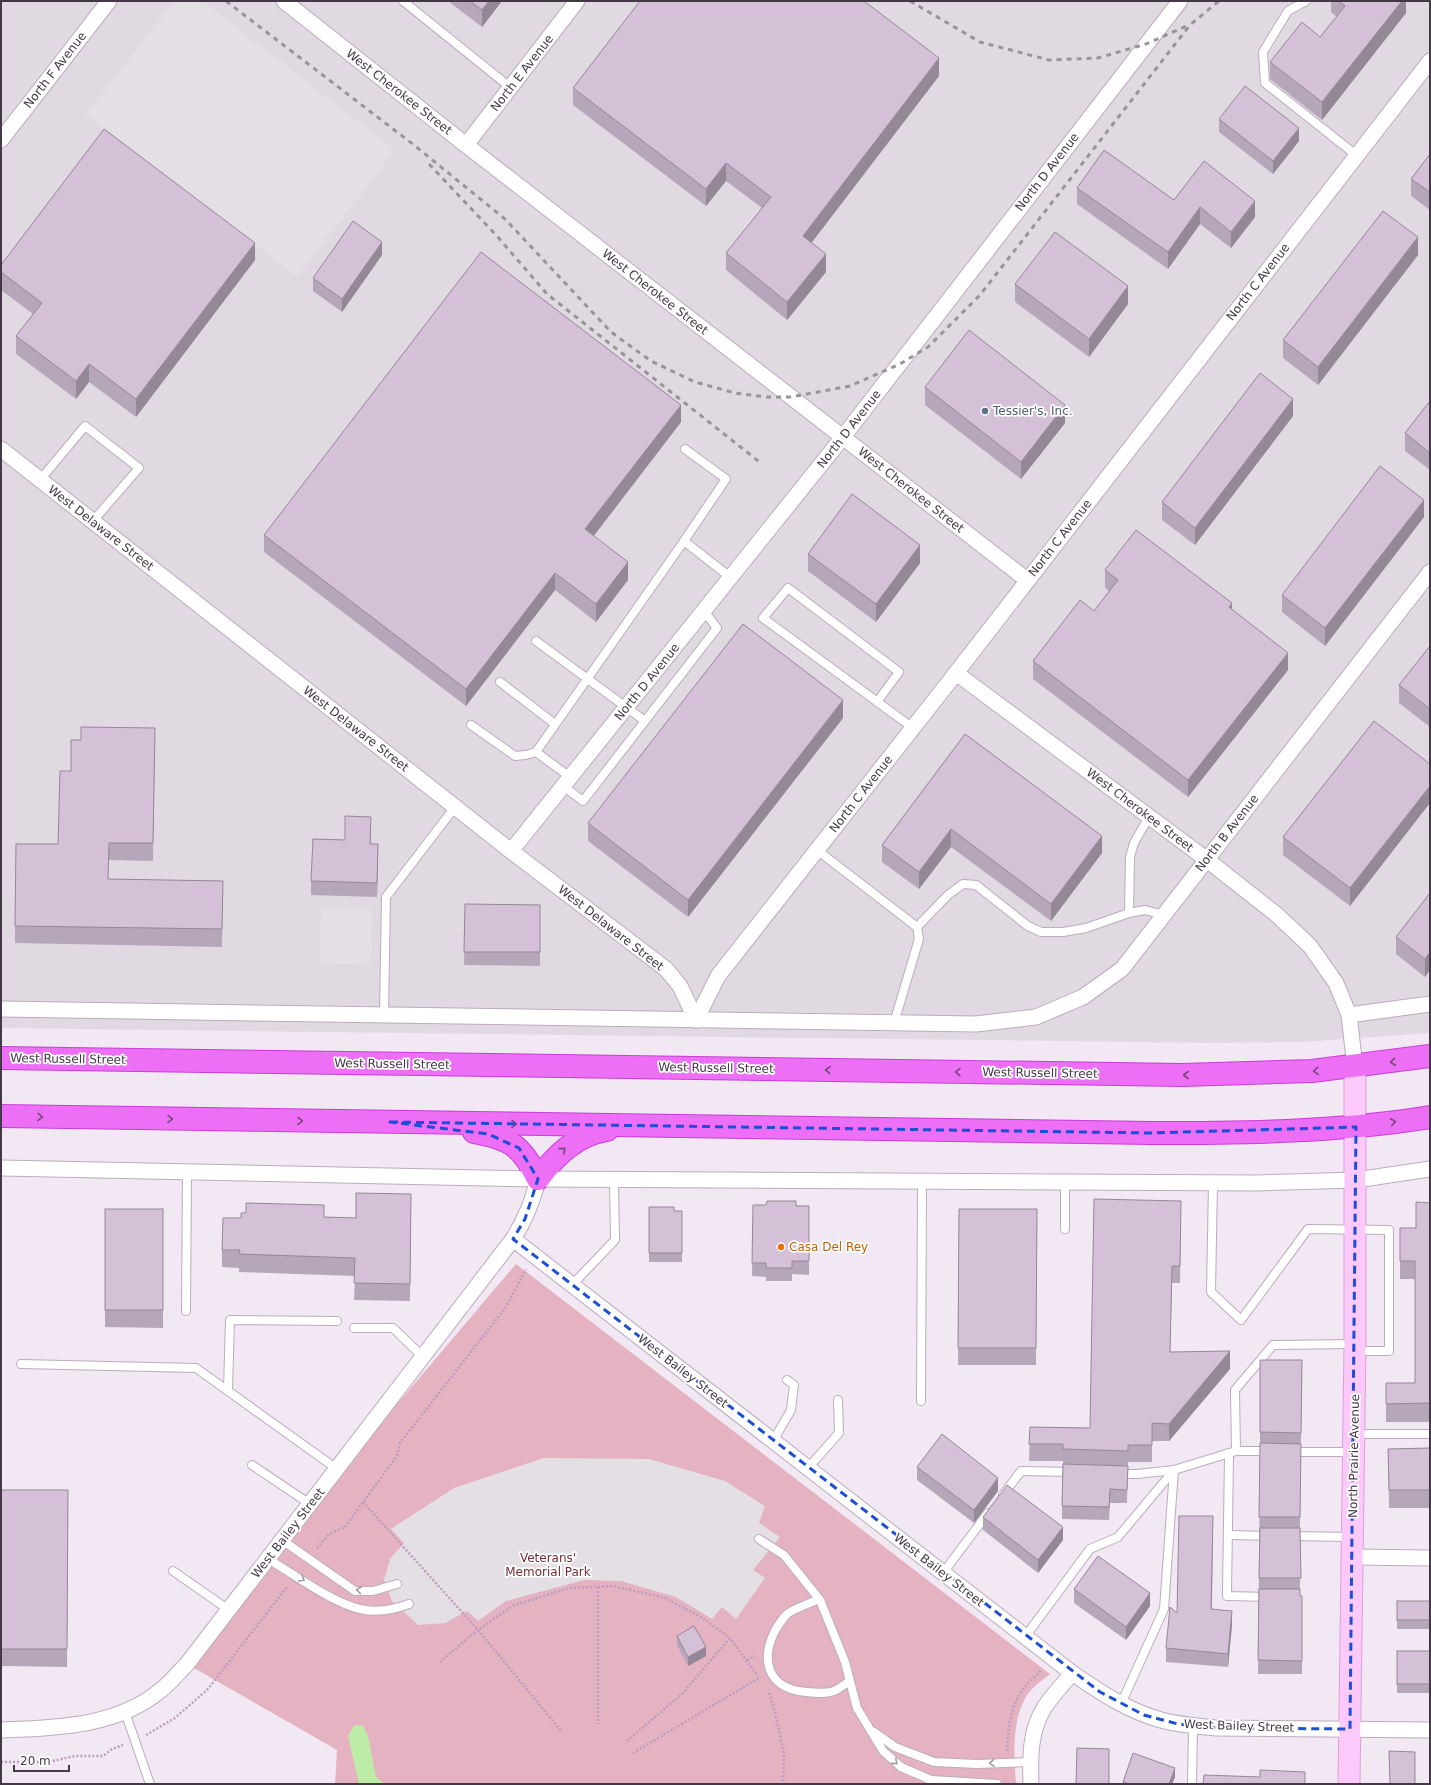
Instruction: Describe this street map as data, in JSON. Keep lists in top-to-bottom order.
{
  "streets": {
    "highway": ["West Russell Street"],
    "street": [
      "North F Avenue",
      "North E Avenue",
      "West Cherokee Street",
      "North D Avenue",
      "North C Avenue",
      "West Delaware Street",
      "North B Avenue",
      "West Bailey Street",
      "North Prairie Avenue"
    ]
  },
  "crossings": [
    ["North E Avenue", "West Cherokee Street"],
    ["West Cherokee Street", "North D Avenue"],
    ["West Cherokee Street", "North C Avenue"],
    ["West Cherokee Street", "North B Avenue"],
    ["West Cherokee Street", "West Russell Street"],
    ["West Cherokee Street", "North Prairie Avenue"],
    ["North D Avenue", "West Delaware Street"],
    ["North C Avenue", "West Delaware Street"],
    ["West Russell Street", "North Prairie Avenue"],
    ["West Bailey Street", "North Prairie Avenue"]
  ],
  "parks": ["Veterans' Memorial Park"],
  "places": ["Tessier's, Inc.", "Casa Del Rey"],
  "scale_bar": "20 m"
}
